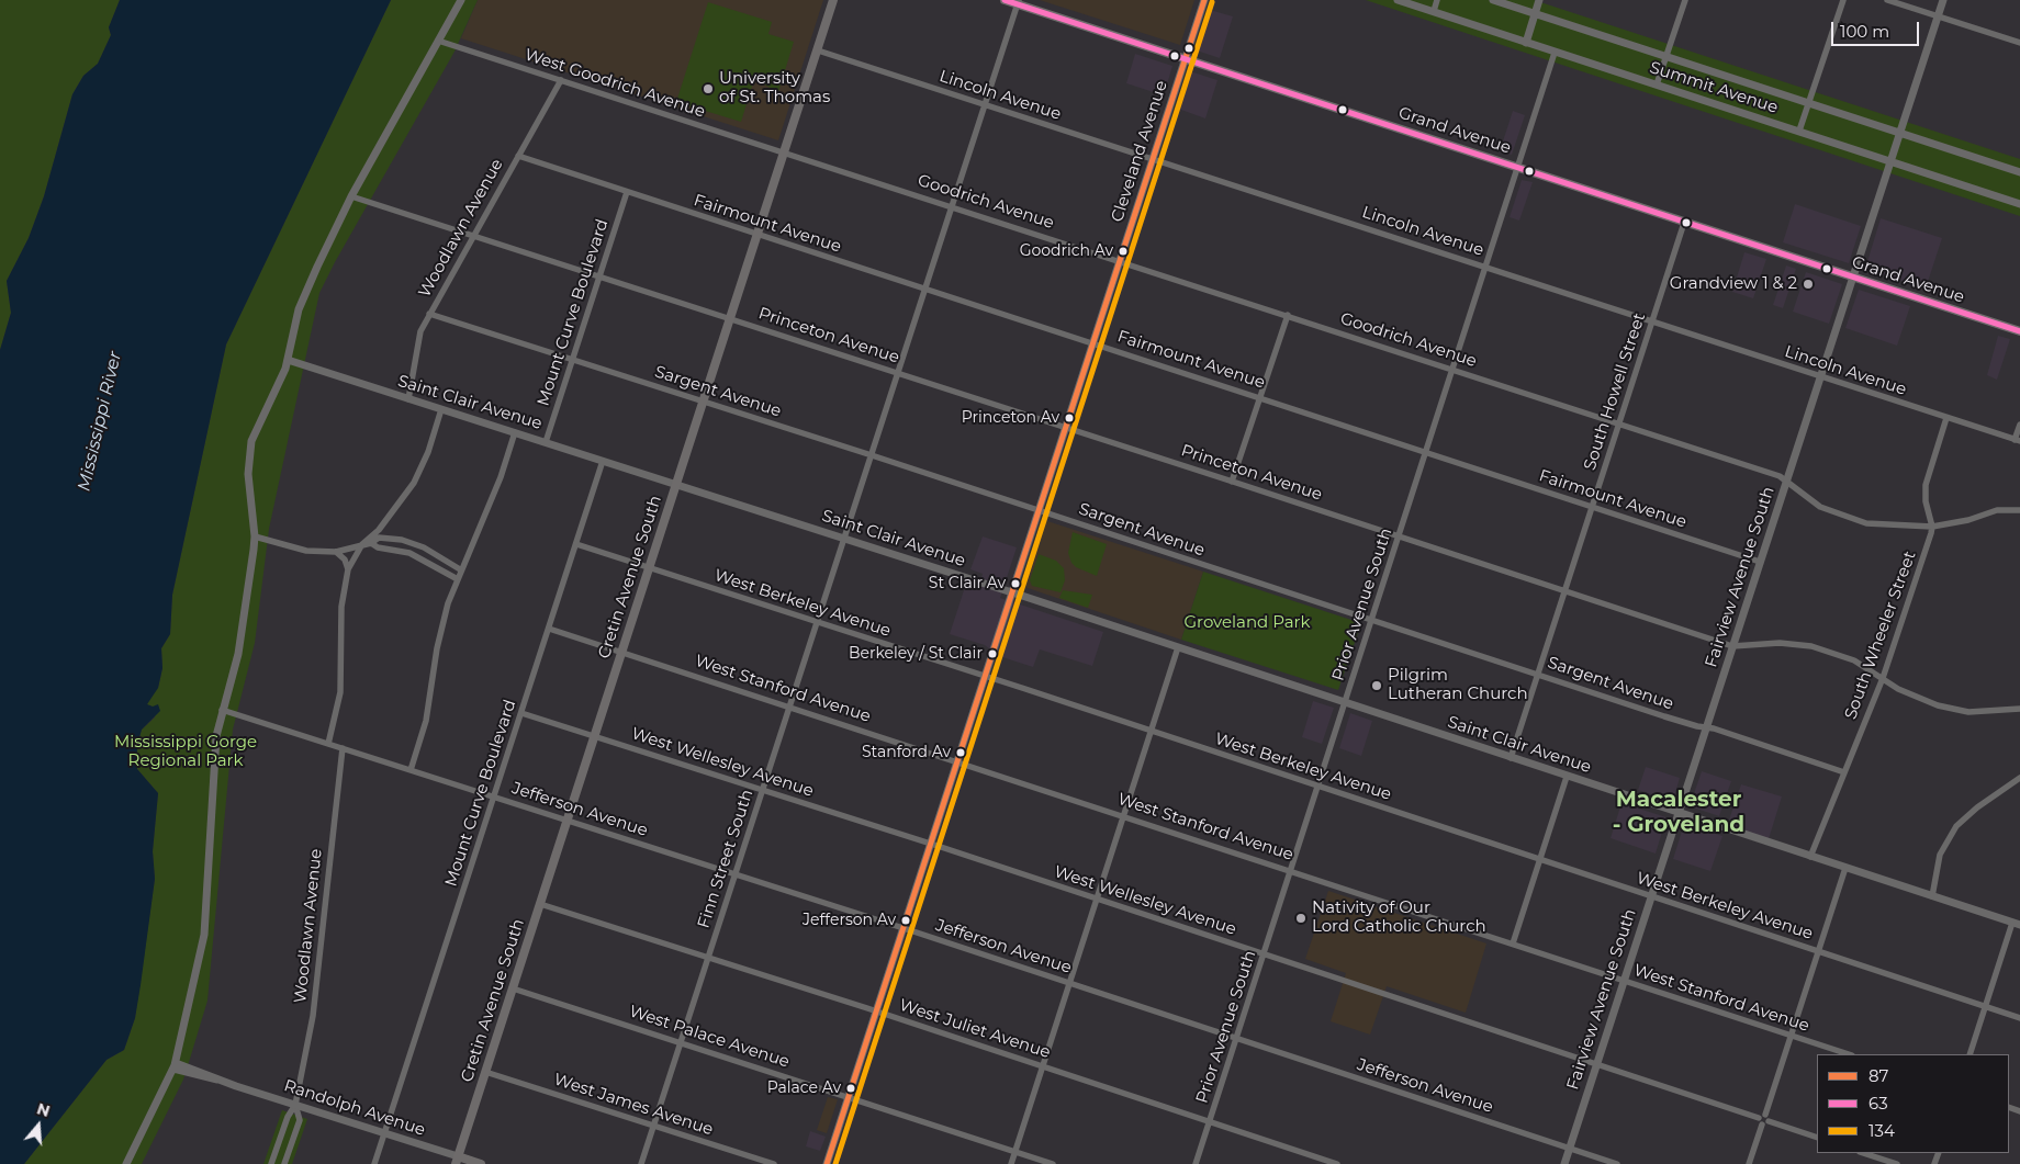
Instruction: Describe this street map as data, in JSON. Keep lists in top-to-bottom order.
{
  "streets": {
    "main road": ["Grand Avenue", "Cretin Avenue South", "Randolph Avenue"],
    "street": [
      "West Goodrich Avenue",
      "Summit Avenue",
      "Lincoln Avenue",
      "Cleveland Avenue",
      "Goodrich Avenue",
      "Fairmount Avenue",
      "Woodlawn Avenue",
      "Mount Curve Boulevard",
      "Princeton Avenue",
      "Sargent Avenue",
      "South Howell Street",
      "Saint Clair Avenue",
      "Fairview Avenue South",
      "West Berkeley Avenue",
      "Prior Avenue South",
      "South Wheeler Street",
      "West Stanford Avenue",
      "West Wellesley Avenue",
      "Jefferson Avenue",
      "Finn Street South",
      "West Juliet Avenue",
      "West Palace Avenue",
      "West James Avenue"
    ]
  },
  "crossings": [
    ["West Goodrich Avenue", "Goodrich Avenue"],
    ["West Goodrich Avenue", "Woodlawn Avenue"],
    ["West Goodrich Avenue", "Cretin Avenue South"],
    ["Summit Avenue", "Fairview Avenue South"],
    ["Summit Avenue", "Prior Avenue South"],
    ["Lincoln Avenue", "Cleveland Avenue"],
    ["Lincoln Avenue", "South Howell Street"],
    ["Lincoln Avenue", "Cretin Avenue South"],
    ["Lincoln Avenue", "Fairview Avenue South"],
    ["Lincoln Avenue", "Prior Avenue South"],
    ["Lincoln Avenue", "Finn Street South"],
    ["Grand Avenue", "Cleveland Avenue"],
    ["Grand Avenue", "South Howell Street"],
    ["Grand Avenue", "Fairview Avenue South"],
    ["Grand Avenue", "Prior Avenue South"],
    ["Grand Avenue", "Finn Street South"],
    ["Cleveland Avenue", "Goodrich Avenue"],
    ["Cleveland Avenue", "Fairmount Avenue"],
    ["Cleveland Avenue", "Princeton Avenue"],
    ["Cleveland Avenue", "Sargent Avenue"],
    ["Cleveland Avenue", "Saint Clair Avenue"],
    ["Cleveland Avenue", "West Berkeley Avenue"],
    ["Cleveland Avenue", "West Stanford Avenue"],
    ["Cleveland Avenue", "West Wellesley Avenue"],
    ["Cleveland Avenue", "Jefferson Avenue"],
    ["Cleveland Avenue", "West Juliet Avenue"],
    ["Cleveland Avenue", "West Palace Avenue"],
    ["Goodrich Avenue", "South Howell Street"],
    ["Goodrich Avenue", "Cretin Avenue South"],
    ["Goodrich Avenue", "Fairview Avenue South"],
    ["Goodrich Avenue", "Prior Avenue South"],
    ["Goodrich Avenue", "South Wheeler Street"],
    ["Goodrich Avenue", "Finn Street South"],
    ["Fairmount Avenue", "Woodlawn Avenue"],
    ["Fairmount Avenue", "Mount Curve Boulevard"],
    ["Fairmount Avenue", "South Howell Street"],
    ["Fairmount Avenue", "Cretin Avenue South"],
    ["Fairmount Avenue", "Fairview Avenue South"],
    ["Fairmount Avenue", "Prior Avenue South"],
    ["Fairmount Avenue", "Finn Street South"],
    ["Woodlawn Avenue", "Princeton Avenue"],
    ["Woodlawn Avenue", "Sargent Avenue"],
    ["Woodlawn Avenue", "Saint Clair Avenue"],
    ["Woodlawn Avenue", "Jefferson Avenue"],
    ["Woodlawn Avenue", "Randolph Avenue"],
    ["Mount Curve Boulevard", "Princeton Avenue"],
    ["Mount Curve Boulevard", "Sargent Avenue"],
    ["Mount Curve Boulevard", "Saint Clair Avenue"],
    ["Mount Curve Boulevard", "West Berkeley Avenue"],
    ["Mount Curve Boulevard", "West Stanford Avenue"],
    ["Mount Curve Boulevard", "West Wellesley Avenue"],
    ["Mount Curve Boulevard", "Jefferson Avenue"],
    ["Mount Curve Boulevard", "Randolph Avenue"],
    ["Princeton Avenue", "South Howell Street"],
    ["Princeton Avenue", "Cretin Avenue South"],
    ["Princeton Avenue", "Fairview Avenue South"],
    ["Princeton Avenue", "Prior Avenue South"],
    ["Princeton Avenue", "South Wheeler Street"],
    ["Princeton Avenue", "Finn Street South"],
    ["Sargent Avenue", "South Howell Street"],
    ["Sargent Avenue", "Cretin Avenue South"],
    ["Sargent Avenue", "Fairview Avenue South"],
    ["Sargent Avenue", "Prior Avenue South"],
    ["Sargent Avenue", "South Wheeler Street"],
    ["Sargent Avenue", "Finn Street South"],
    ["South Howell Street", "Saint Clair Avenue"],
    ["Saint Clair Avenue", "Cretin Avenue South"],
    ["Saint Clair Avenue", "Fairview Avenue South"],
    ["Saint Clair Avenue", "Prior Avenue South"],
    ["Saint Clair Avenue", "South Wheeler Street"],
    ["Saint Clair Avenue", "Finn Street South"],
    ["Cretin Avenue South", "West Berkeley Avenue"],
    ["Cretin Avenue South", "West Stanford Avenue"],
    ["Cretin Avenue South", "West Wellesley Avenue"],
    ["Cretin Avenue South", "Jefferson Avenue"],
    ["Cretin Avenue South", "West Juliet Avenue"],
    ["Cretin Avenue South", "West Palace Avenue"],
    ["Cretin Avenue South", "West James Avenue"],
    ["Cretin Avenue South", "Randolph Avenue"],
    ["Fairview Avenue South", "West Berkeley Avenue"],
    ["Fairview Avenue South", "West Stanford Avenue"],
    ["Fairview Avenue South", "West Wellesley Avenue"],
    ["Fairview Avenue South", "Jefferson Avenue"],
    ["West Berkeley Avenue", "Prior Avenue South"],
    ["West Berkeley Avenue", "Finn Street South"],
    ["Prior Avenue South", "West Stanford Avenue"],
    ["Prior Avenue South", "West Wellesley Avenue"],
    ["Prior Avenue South", "Jefferson Avenue"],
    ["Prior Avenue South", "West Juliet Avenue"],
    ["West Stanford Avenue", "Finn Street South"],
    ["West Wellesley Avenue", "Finn Street South"],
    ["Jefferson Avenue", "Finn Street South"],
    ["Finn Street South", "West Juliet Avenue"],
    ["Finn Street South", "West Palace Avenue"],
    ["Finn Street South", "West James Avenue"]
  ],
  "districts": ["Macalester - Groveland"],
  "water": ["Mississippi River"],
  "parks": ["Groveland Park", "Mississippi Gorge Regional Park"],
  "places": [
    "University of St. Thomas",
    "Goodrich Av",
    "Grandview 1 & 2",
    "Princeton Av",
    "St Clair Av",
    "Berkeley / St Clair",
    "Pilgrim Lutheran Church",
    "Stanford Av",
    "Nativity of Our Lord Catholic Church",
    "Jefferson Av",
    "Palace Av"
  ],
  "lines": ["transit line 87", "transit line 63", "transit line 134"],
  "legend": ["87", "63", "134"],
  "scale_bar": "100 m",
  "north": "top"
}
